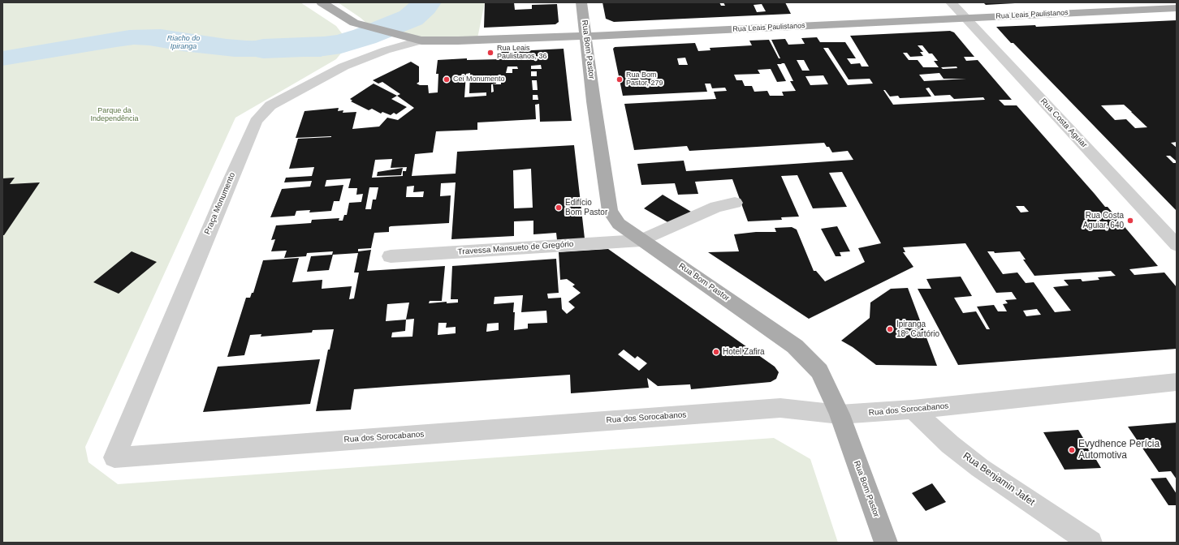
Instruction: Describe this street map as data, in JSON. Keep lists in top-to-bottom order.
{
  "streets": {
    "main road": ["Rua Leais Paulistanos", "Rua Bom Pastor"],
    "street": [
      "Rua Costa Aguiar",
      "Praça Monumento",
      "Travessa Mansueto de Gregório",
      "Rua dos Sorocabanos",
      "Rua Benjamin Jafet"
    ]
  },
  "crossings": [
    ["Rua Leais Paulistanos", "Rua Bom Pastor"],
    ["Rua Leais Paulistanos", "Rua Costa Aguiar"],
    ["Rua Leais Paulistanos", "Praça Monumento"],
    ["Rua Bom Pastor", "Travessa Mansueto de Gregório"],
    ["Rua Bom Pastor", "Rua dos Sorocabanos"],
    ["Praça Monumento", "Rua dos Sorocabanos"],
    ["Rua dos Sorocabanos", "Rua Benjamin Jafet"]
  ],
  "water": ["Riacho do Ipiranga"],
  "parks": ["Parque da Independência"],
  "places": [
    "Rua Leais Paulistanos, 36",
    "Cei Monumento",
    "Rua Bom Pastor, 279",
    "Edifício Bom Pastor",
    "Rua Costa Aguiar, 640",
    "Ipiranga 18º Cartório",
    "Hotel Zafira",
    "Evydhence Perícia Automotiva"
  ]
}
